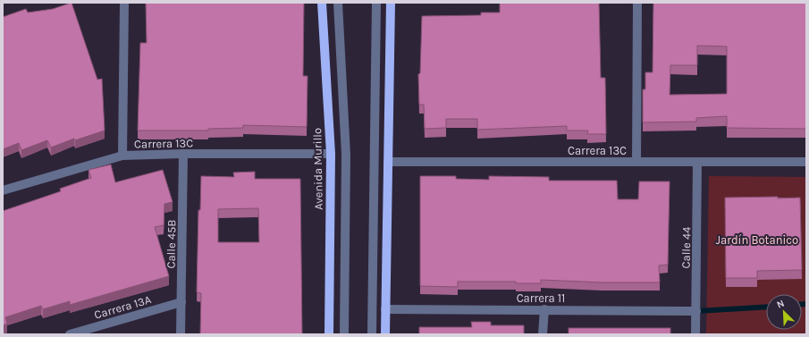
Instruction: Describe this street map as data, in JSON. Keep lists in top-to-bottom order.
{
  "streets": {
    "main road": ["Avenida Murillo"],
    "street": [
      "Carrera 13C",
      "Calle 45B",
      "Calle 44",
      "Carrera 11",
      "Carrera 13A"
    ]
  },
  "crossings": [
    ["Carrera 13C", "Avenida Murillo"],
    ["Carrera 13C", "Calle 45B"],
    ["Carrera 13C", "Calle 44"],
    ["Calle 45B", "Carrera 13A"],
    ["Calle 44", "Carrera 11"]
  ],
  "parks": ["Jardín Botanico"],
  "north": "top left"
}
